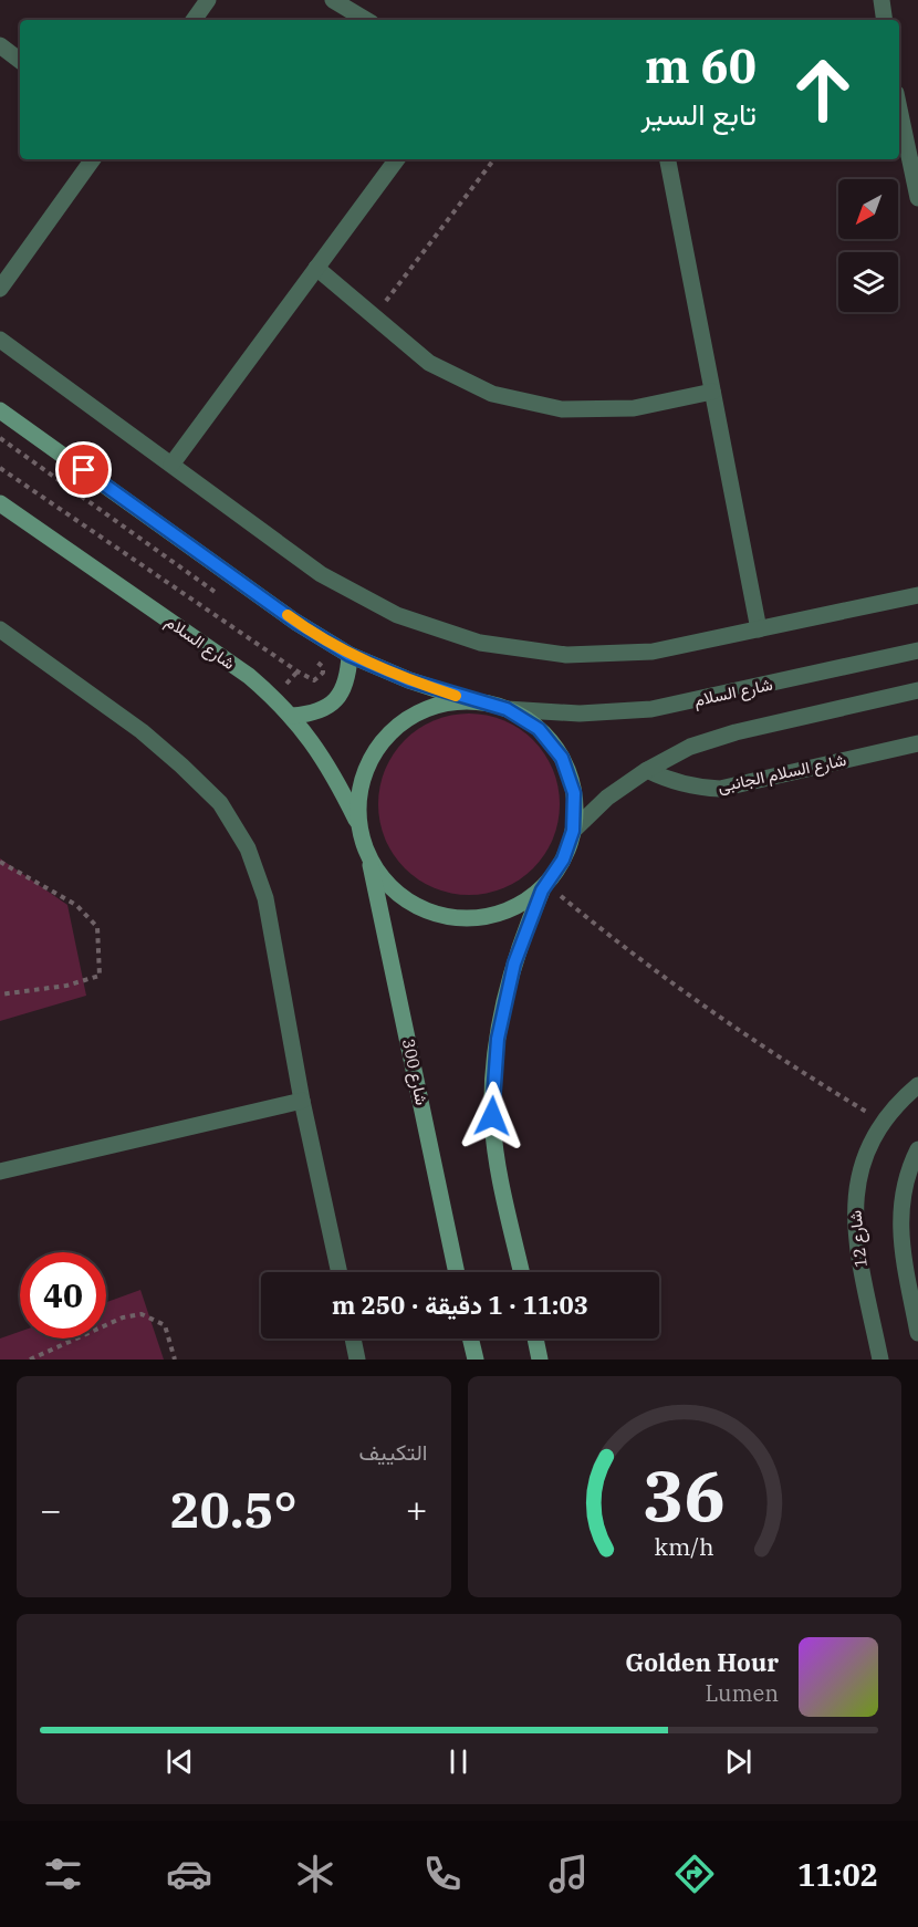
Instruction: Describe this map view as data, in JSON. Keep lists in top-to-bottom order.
{
  "streets": {
    "street": [
      "شارع السلام",
      "شارع السلام الجانبى",
      "شارع 300",
      "شارع 12"
    ]
  },
  "crossings": [
    ["شارع السلام", "شارع 300"]
  ],
  "north": "bottom left",
  "page": {
    "turn": ["60 m", "تابع السير"],
    "limit": "40",
    "trip": "11:03 · 1 دقيقة · 250 m",
    "tile": "التكييف",
    "heat": ["−", "20.5°", "+"],
    "song": ["Golden Hour", "Lumen"],
    "tabs": "11:02",
    "gauge": ["36", "km/h"]
  }
}
